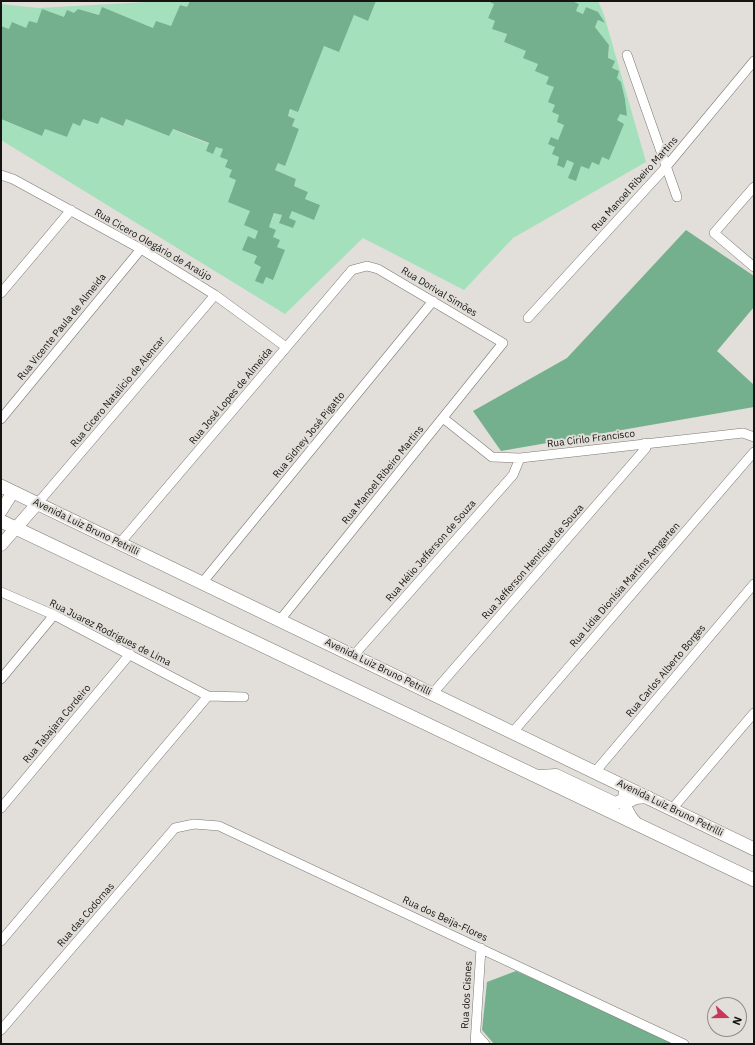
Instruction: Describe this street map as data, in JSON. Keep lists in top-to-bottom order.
{
  "streets": {
    "main road": ["Avenida Luiz Bruno Petrilli"],
    "street": [
      "Rua Manoel Ribeiro Martins",
      "Rua Cicero Olegário de Araújo",
      "Rua Dorival Simões",
      "Rua Vicente Paula de Almeida",
      "Rua Cicero Natalício de Alencar",
      "Rua José Lopes de Almeida",
      "Rua Sidney José Pigatto",
      "Rua Cirilo Francisco",
      "Rua Hélio Jefferson de Souza",
      "Rua Jefferson Henrique de Souza",
      "Rua Lídia Dionísia Martins Amgarten",
      "Rua Juarez Rodrigues de Lima",
      "Rua Carlos Alberto Borges",
      "Rua Tabajara Cordeiro",
      "Rua das Codornas",
      "Rua dos Beija-Flores",
      "Rua dos Cisnes"
    ]
  },
  "crossings": [
    ["Rua Manoel Ribeiro Martins", "Rua Dorival Simões"],
    ["Rua Manoel Ribeiro Martins", "Rua Cirilo Francisco"],
    ["Rua Manoel Ribeiro Martins", "Avenida Luiz Bruno Petrilli"],
    ["Rua Cicero Olegário de Araújo", "Rua Vicente Paula de Almeida"],
    ["Rua Cicero Olegário de Araújo", "Rua Cicero Natalício de Alencar"],
    ["Rua Cicero Olegário de Araújo", "Rua José Lopes de Almeida"],
    ["Rua Dorival Simões", "Rua José Lopes de Almeida"],
    ["Rua Dorival Simões", "Rua Sidney José Pigatto"],
    ["Rua Cicero Natalício de Alencar", "Avenida Luiz Bruno Petrilli"],
    ["Rua José Lopes de Almeida", "Avenida Luiz Bruno Petrilli"],
    ["Rua Sidney José Pigatto", "Avenida Luiz Bruno Petrilli"],
    ["Rua Cirilo Francisco", "Rua Hélio Jefferson de Souza"],
    ["Rua Cirilo Francisco", "Rua Jefferson Henrique de Souza"],
    ["Avenida Luiz Bruno Petrilli", "Rua Hélio Jefferson de Souza"],
    ["Avenida Luiz Bruno Petrilli", "Rua Jefferson Henrique de Souza"],
    ["Avenida Luiz Bruno Petrilli", "Rua Lídia Dionísia Martins Amgarten"],
    ["Avenida Luiz Bruno Petrilli", "Rua Carlos Alberto Borges"],
    ["Rua Juarez Rodrigues de Lima", "Rua Tabajara Cordeiro"],
    ["Rua das Codornas", "Rua dos Beija-Flores"],
    ["Rua dos Beija-Flores", "Rua dos Cisnes"]
  ],
  "north": "right"
}
